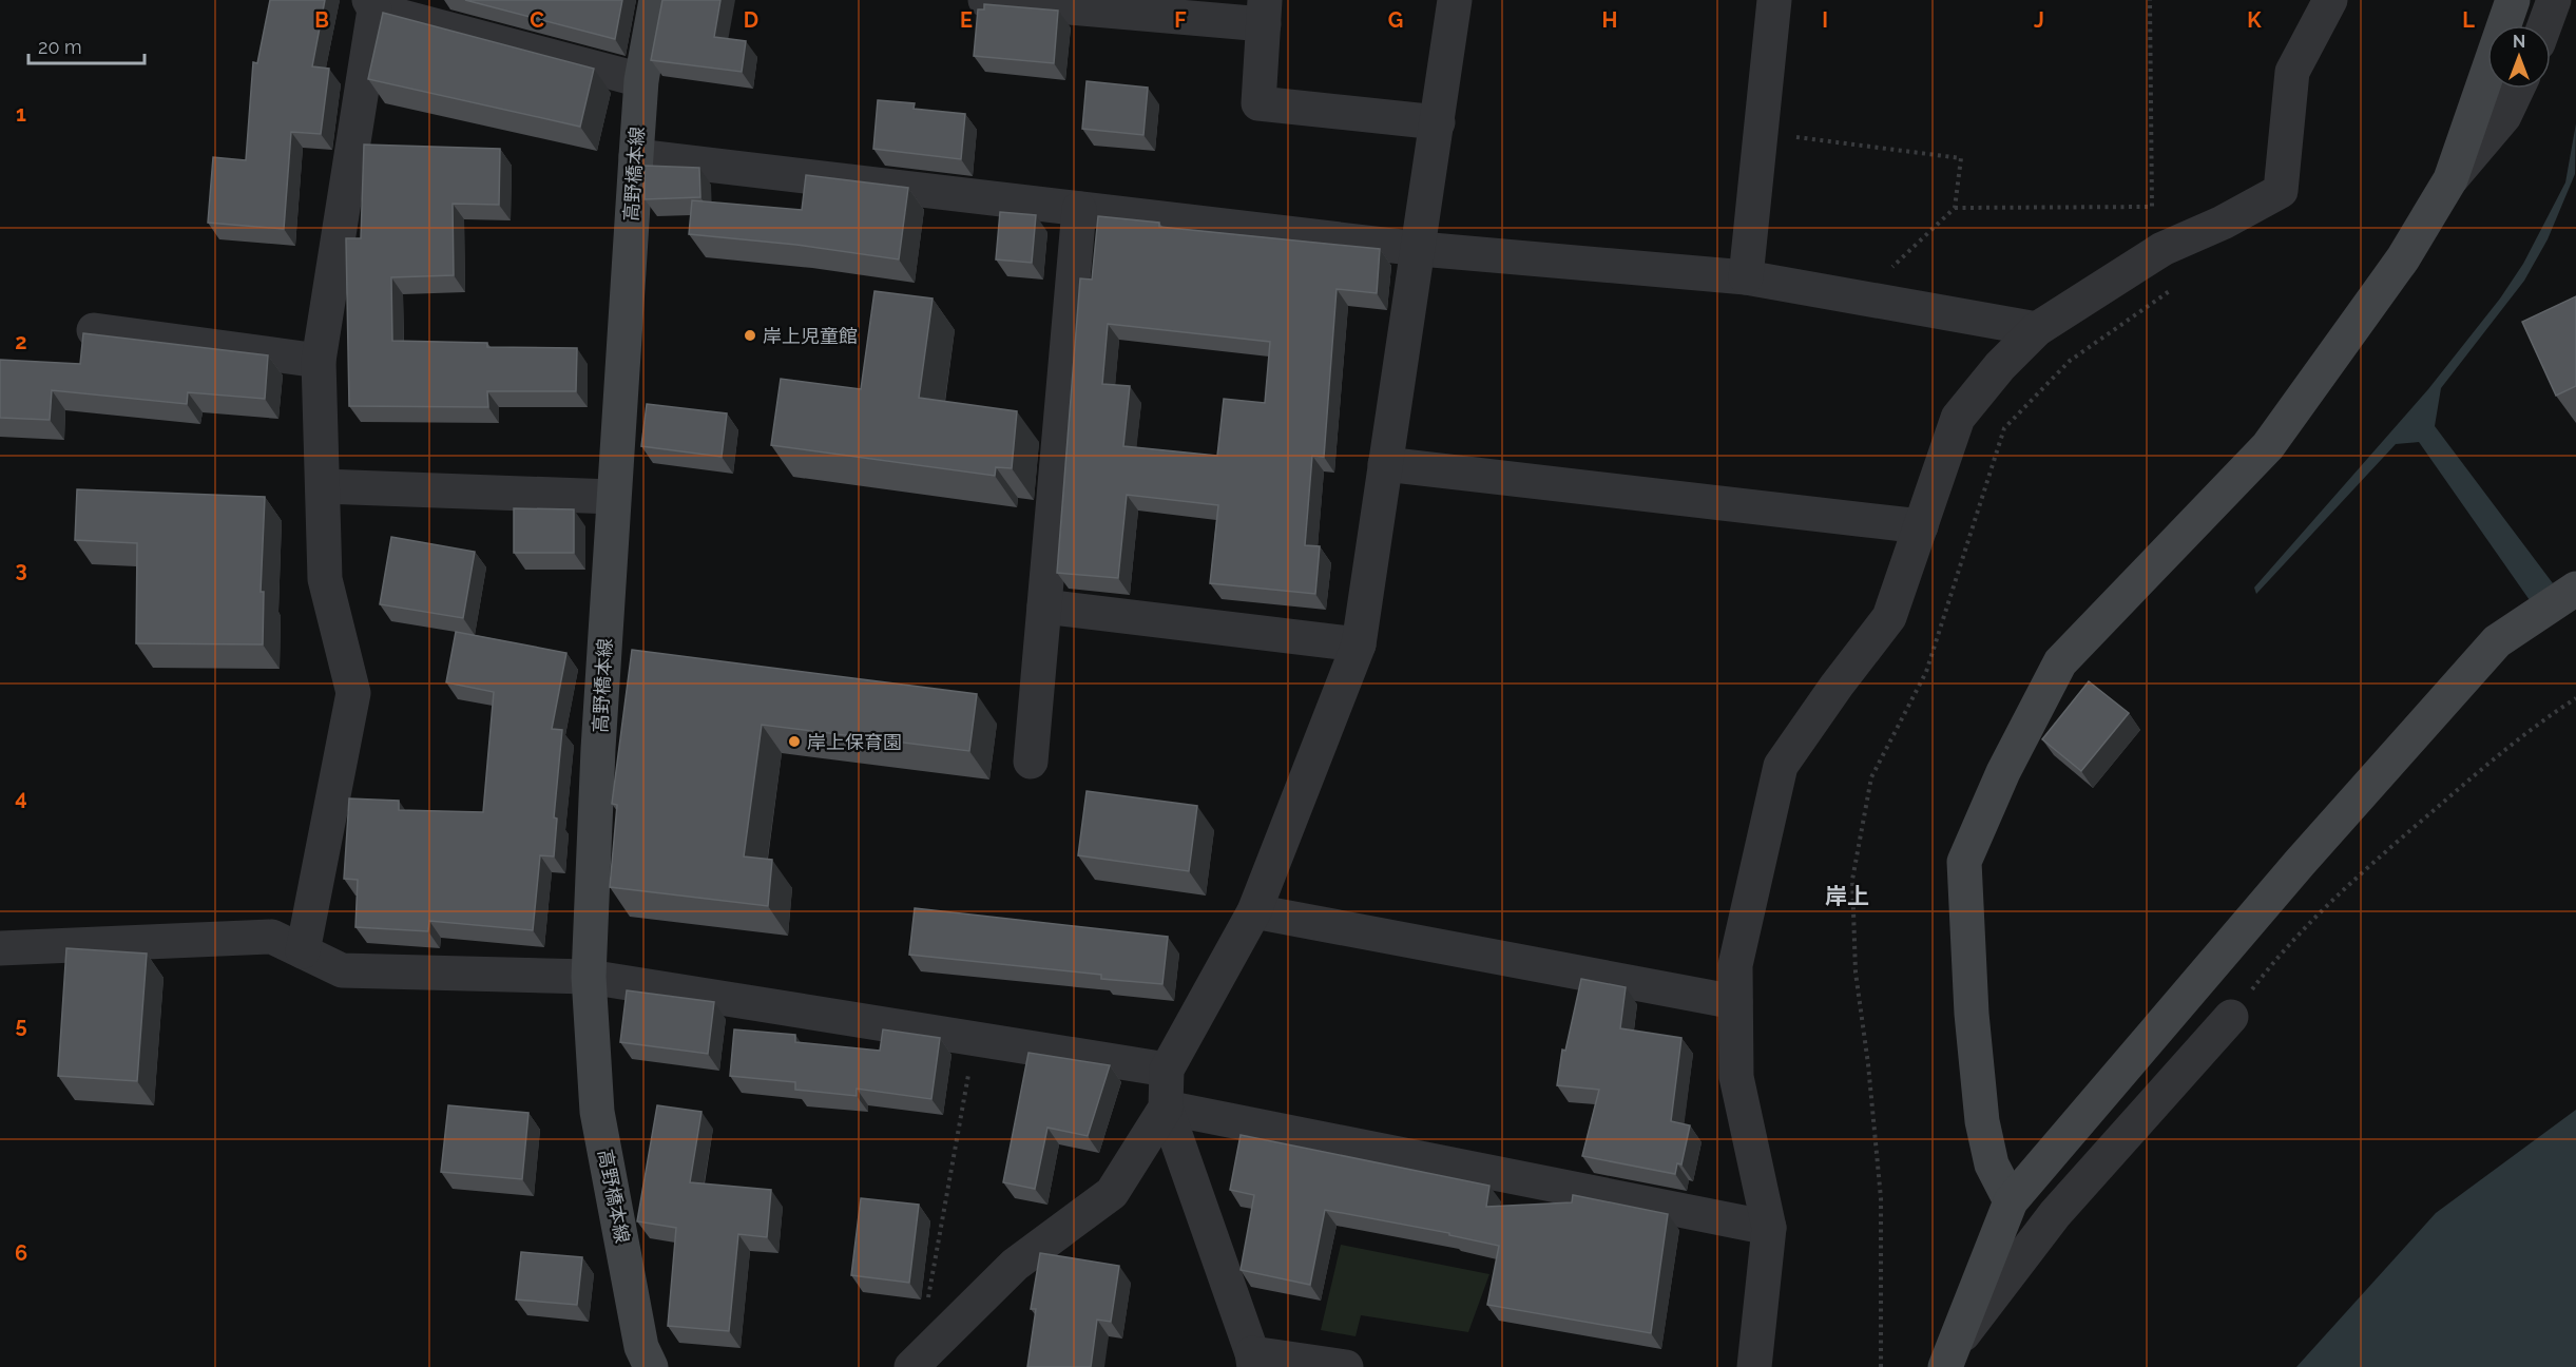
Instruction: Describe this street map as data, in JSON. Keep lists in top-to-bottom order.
{
  "streets": {
    "street": ["高野橋本線"]
  },
  "districts": ["岸上"],
  "places": ["岸上児童館", "岸上保育園"],
  "scale_bar": "20 m",
  "north": "top",
  "grid": {
    "columns": [
      "B",
      "C",
      "D",
      "E",
      "F",
      "G",
      "H",
      "I",
      "J",
      "K",
      "L"
    ],
    "rows": [
      "1",
      "2",
      "3",
      "4",
      "5",
      "6"
    ]
  }
}
